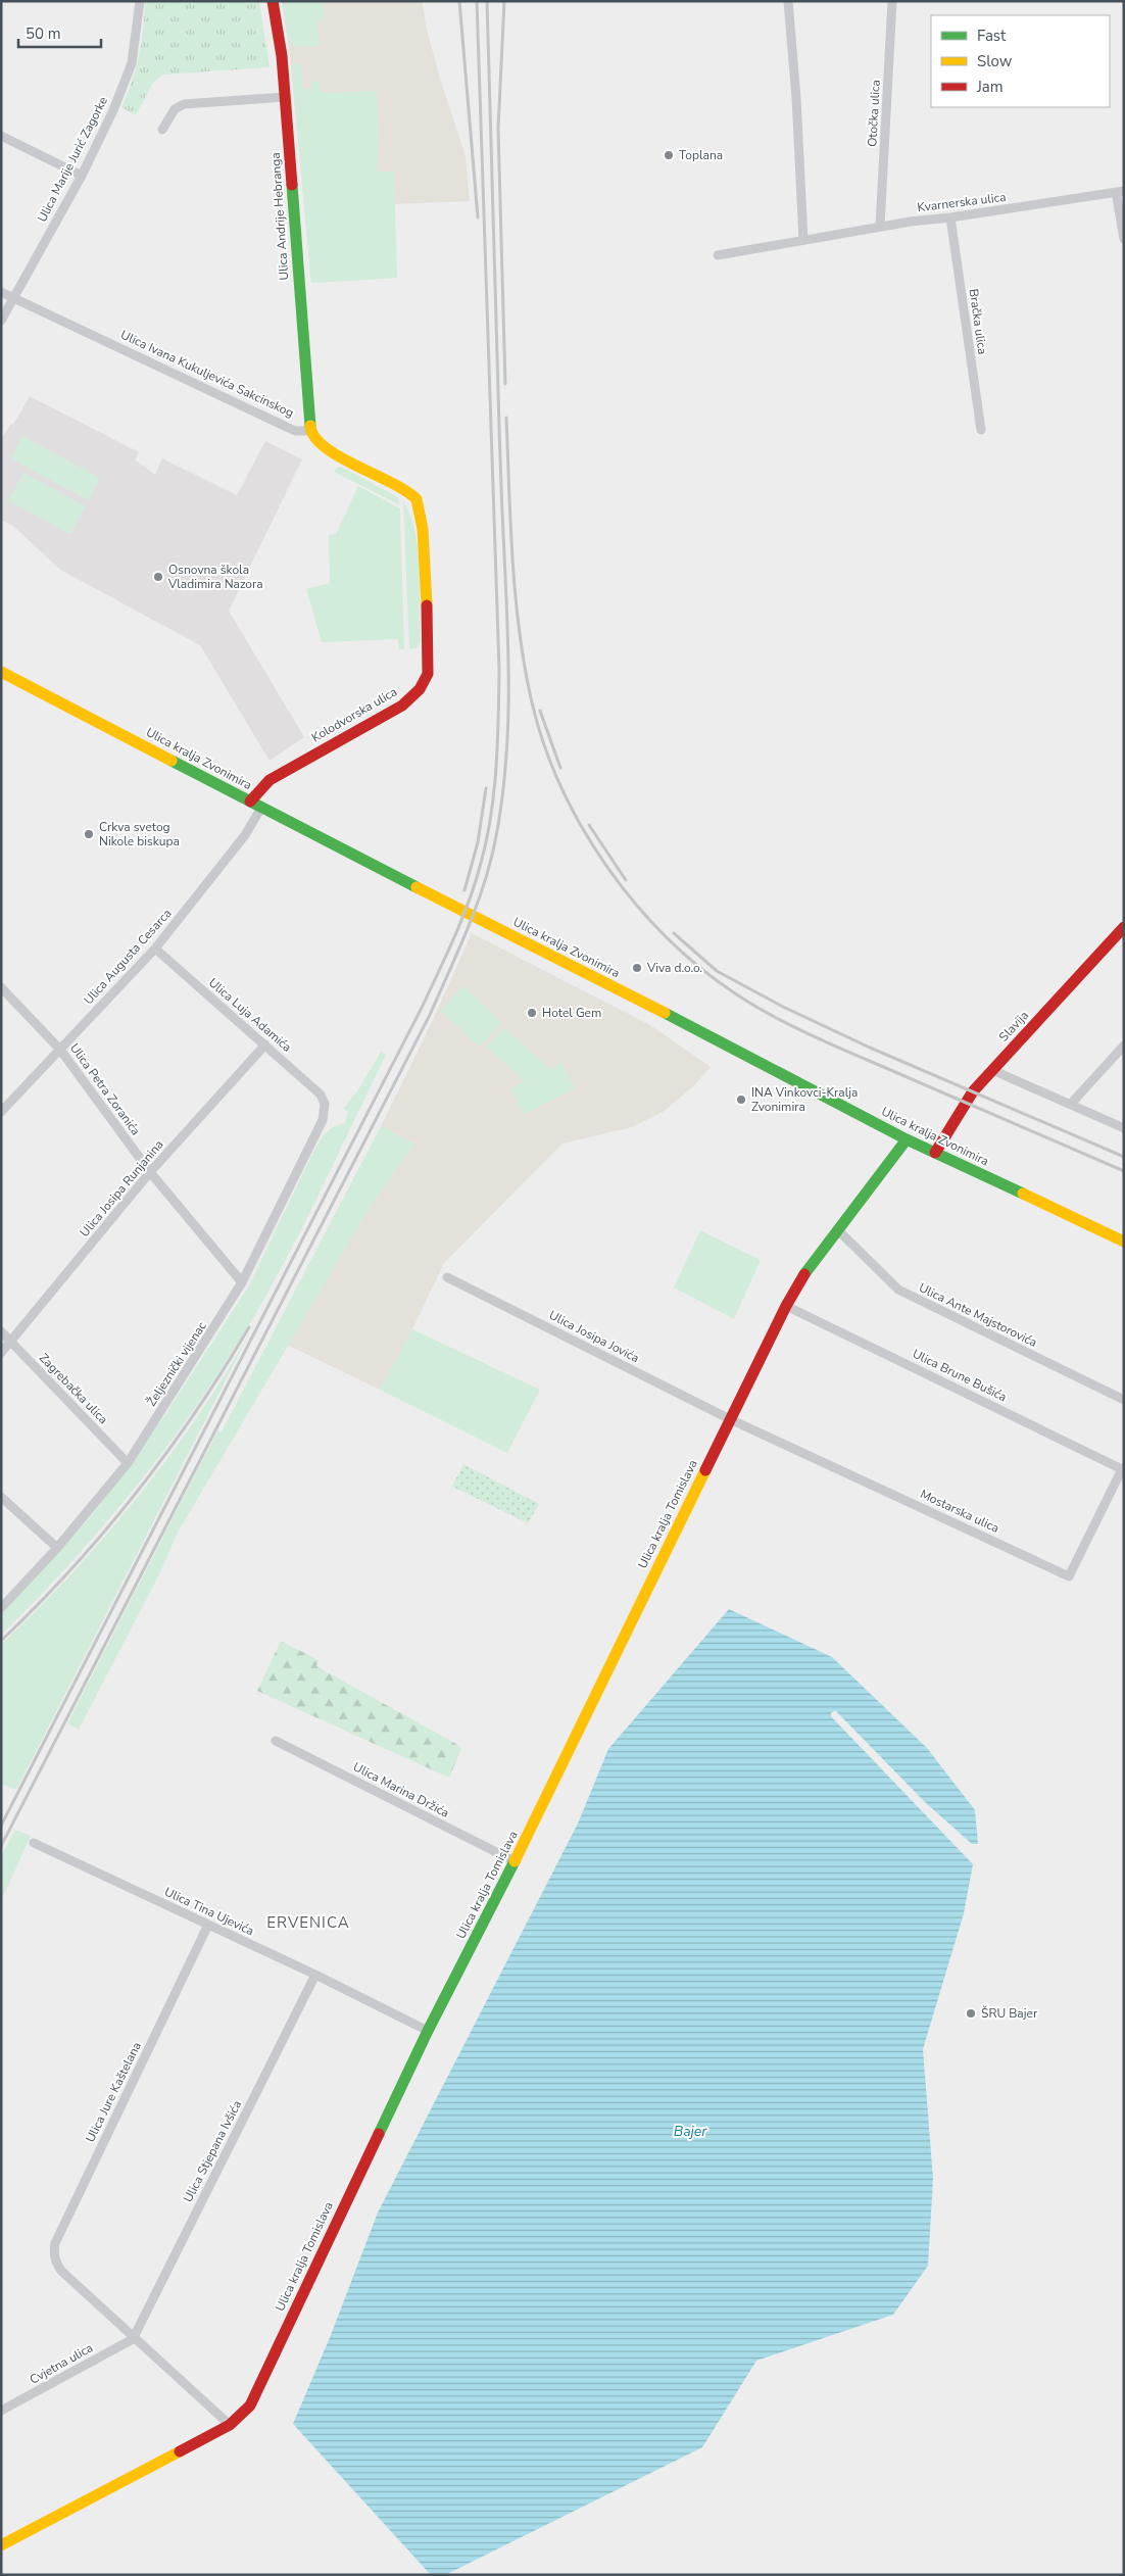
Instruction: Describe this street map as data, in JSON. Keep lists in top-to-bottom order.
{
  "streets": {
    "main road": [
      "Ulica Andrije Hebranga",
      "Kolodvorska ulica",
      "Ulica kralja Zvonimira",
      "Slavija",
      "Ulica kralja Tomislava"
    ],
    "street": [
      "Otočka ulica",
      "Ulica Marije Jurić Zagorke",
      "Kvarnerska ulica",
      "Bračka ulica",
      "Ulica Ivana Kukuljevića Sakcinskog",
      "Ulica Augusta Cesarca",
      "Ulica Luja Adamića",
      "Ulica Petra Zoranića",
      "Ulica Josipa Runjanina",
      "Ulica Ante Majstorovića",
      "Ulica Josipa Jovića",
      "Željeznički vijenac",
      "Ulica Brune Bušića",
      "Zagrebačka ulica",
      "Mostarska ulica",
      "Ulica Marina Držića",
      "Ulica Tina Ujevića",
      "Ulica Jure Kaštelana",
      "Ulica Stjepana Ivšića",
      "Cvjetna ulica"
    ]
  },
  "crossings": [
    ["Otočka ulica", "Kvarnerska ulica"],
    ["Ulica Marije Jurić Zagorke", "Ulica Ivana Kukuljevića Sakcinskog"],
    ["Kvarnerska ulica", "Bračka ulica"],
    ["Ulica Andrije Hebranga", "Ulica Ivana Kukuljevića Sakcinskog"],
    ["Ulica Andrije Hebranga", "Kolodvorska ulica"],
    ["Ulica Ivana Kukuljevića Sakcinskog", "Kolodvorska ulica"],
    ["Kolodvorska ulica", "Ulica kralja Zvonimira"],
    ["Kolodvorska ulica", "Ulica Augusta Cesarca"],
    ["Ulica kralja Zvonimira", "Ulica Augusta Cesarca"],
    ["Ulica kralja Zvonimira", "Slavija"],
    ["Ulica kralja Zvonimira", "Ulica kralja Tomislava"],
    ["Ulica Augusta Cesarca", "Ulica Luja Adamića"],
    ["Ulica Augusta Cesarca", "Ulica Petra Zoranića"],
    ["Ulica Luja Adamića", "Ulica Josipa Runjanina"],
    ["Ulica Luja Adamića", "Željeznički vijenac"],
    ["Ulica Petra Zoranića", "Ulica Josipa Runjanina"],
    ["Ulica Petra Zoranića", "Željeznički vijenac"],
    ["Ulica Josipa Runjanina", "Zagrebačka ulica"],
    ["Ulica Ante Majstorovića", "Ulica kralja Tomislava"],
    ["Ulica Josipa Jovića", "Mostarska ulica"],
    ["Ulica Josipa Jovića", "Ulica kralja Tomislava"],
    ["Željeznički vijenac", "Zagrebačka ulica"],
    ["Ulica Brune Bušića", "Mostarska ulica"],
    ["Ulica Brune Bušića", "Ulica kralja Tomislava"],
    ["Mostarska ulica", "Ulica kralja Tomislava"],
    ["Ulica kralja Tomislava", "Ulica Marina Držića"],
    ["Ulica kralja Tomislava", "Ulica Tina Ujevića"],
    ["Ulica Tina Ujevića", "Ulica Jure Kaštelana"],
    ["Ulica Tina Ujevića", "Ulica Stjepana Ivšića"],
    ["Ulica Jure Kaštelana", "Ulica Stjepana Ivšića"],
    ["Ulica Jure Kaštelana", "Cvjetna ulica"],
    ["Ulica Stjepana Ivšića", "Cvjetna ulica"]
  ],
  "districts": ["ERVENICA"],
  "water": ["Bajer"],
  "places": [
    "Toplana",
    "Osnovna škola Vladimira Nazora",
    "Crkva svetog Nikole biskupa",
    "Viva d.o.o.",
    "Hotel Gem",
    "INA Vinkovci-Kralja Zvonimira",
    "ŠRU Bajer"
  ],
  "legend": ["Fast", "Slow", "Jam"],
  "scale_bar": "50 m"
}
